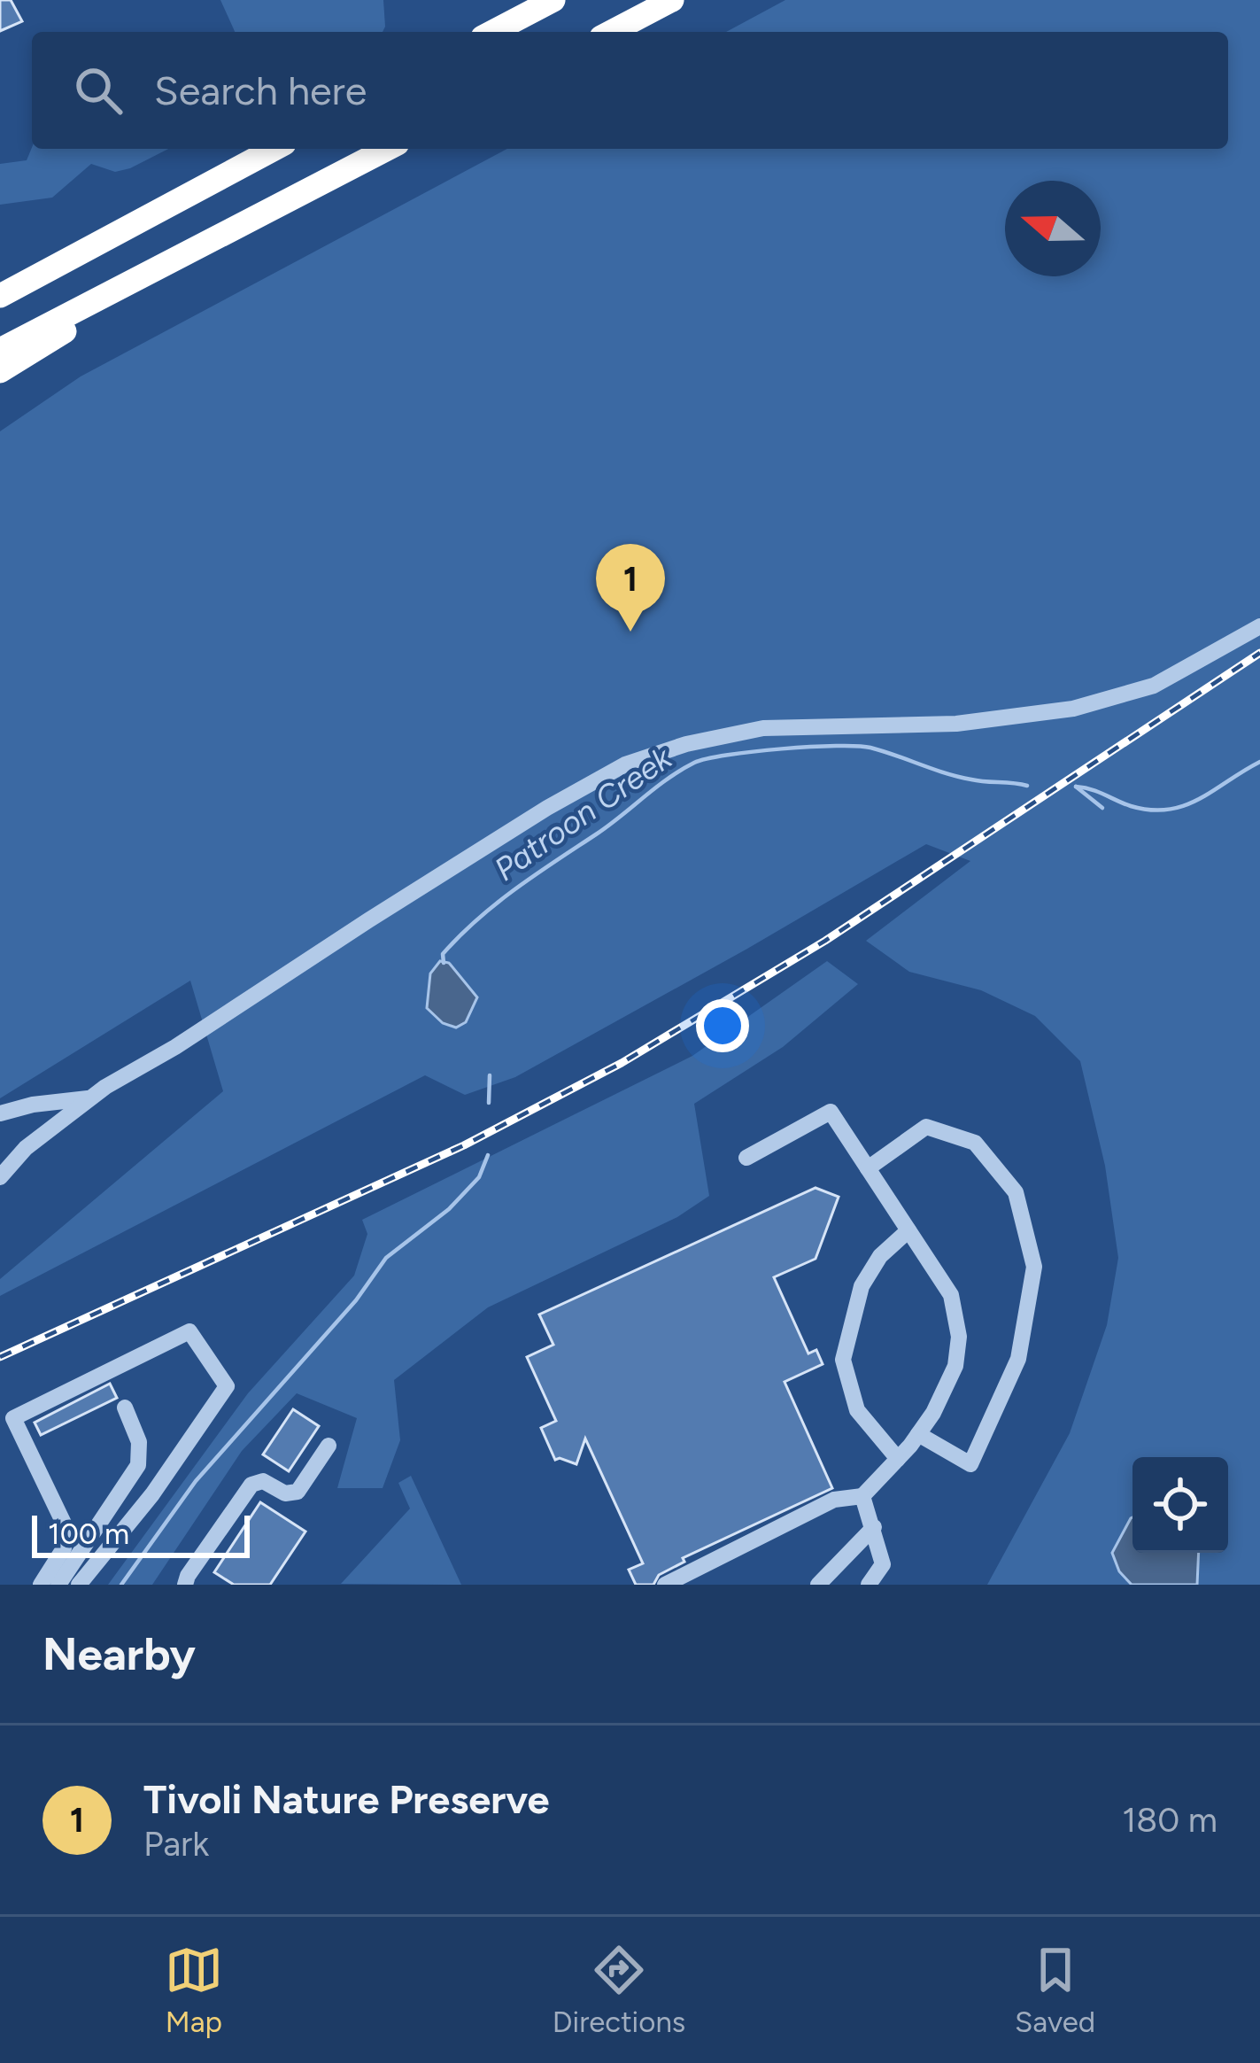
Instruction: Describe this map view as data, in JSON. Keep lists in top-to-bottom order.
{
  "water": ["Patroon Creek"],
  "scale_bar": "100 m",
  "north": "left",
  "page": {
    "search": "Search here",
    "pins": "1",
    "scale": "100 m",
    "heading": "Nearby",
    "list": [
      {
        "mark": "1",
        "name": "Tivoli Nature Preserve",
        "note": "Park",
        "value": "180 m"
      }
    ],
    "nav": ["Map", "Directions", "Saved"]
  }
}
